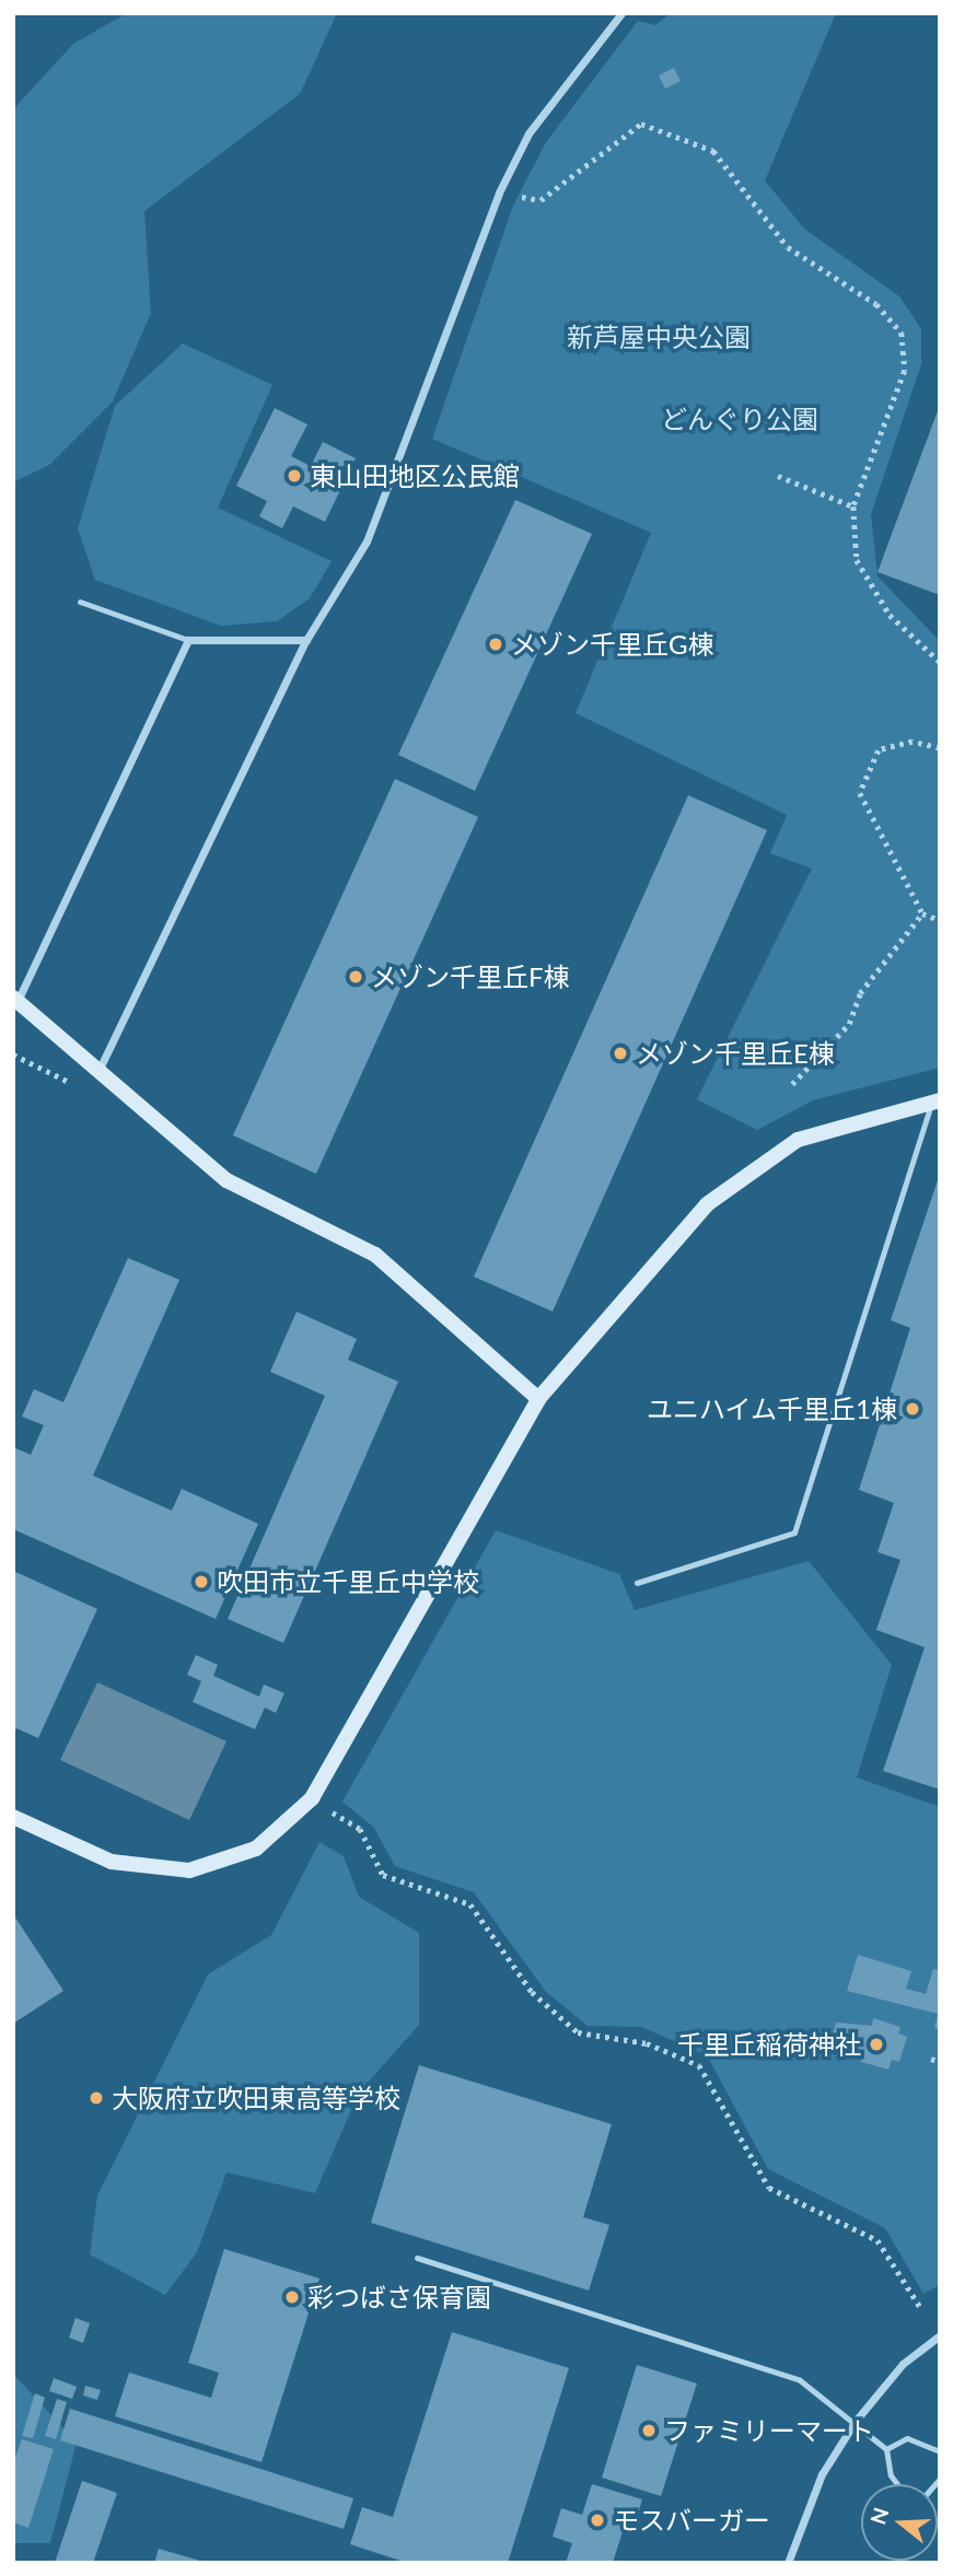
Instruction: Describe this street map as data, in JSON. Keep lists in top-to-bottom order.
{
  "parks": ["新芦屋中央公園", "どんぐり公園"],
  "places": [
    "東山田地区公民館",
    "メゾン千里丘G棟",
    "メゾン千里丘F棟",
    "メゾン千里丘E棟",
    "ユニハイム千里丘1棟",
    "吹田市立千里丘中学校",
    "千里丘稲荷神社",
    "大阪府立吹田東高等学校",
    "彩つばさ保育園",
    "ファミリーマート",
    "モスバーガー"
  ],
  "north": "left"
}
